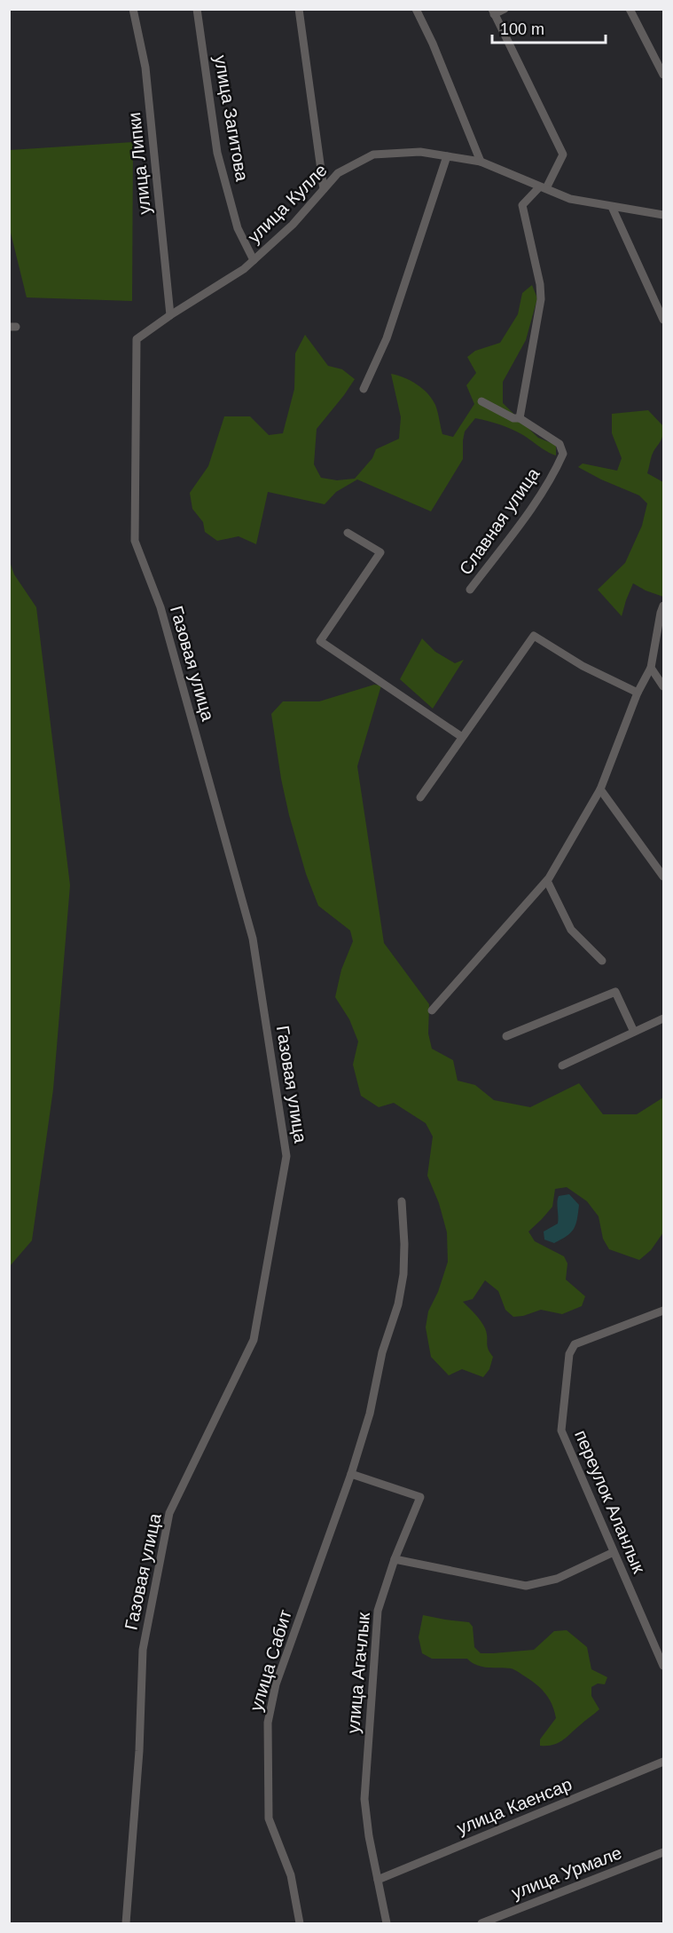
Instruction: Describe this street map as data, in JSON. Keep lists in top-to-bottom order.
{
  "streets": {
    "street": [
      "улица Загитова",
      "улица Липки",
      "улица Кулле",
      "Славная улица",
      "Газовая улица",
      "переулок Аланлык",
      "улица Сабит",
      "улица Агачлык",
      "улица Каенсар",
      "улица Урмале"
    ]
  },
  "crossings": [
    ["улица Загитова", "улица Кулле"],
    ["улица Липки", "улица Кулле"],
    ["улица Кулле", "Газовая улица"],
    ["улица Сабит", "улица Агачлык"],
    ["улица Агачлык", "улица Каенсар"]
  ],
  "scale_bar": "100 m"
}
